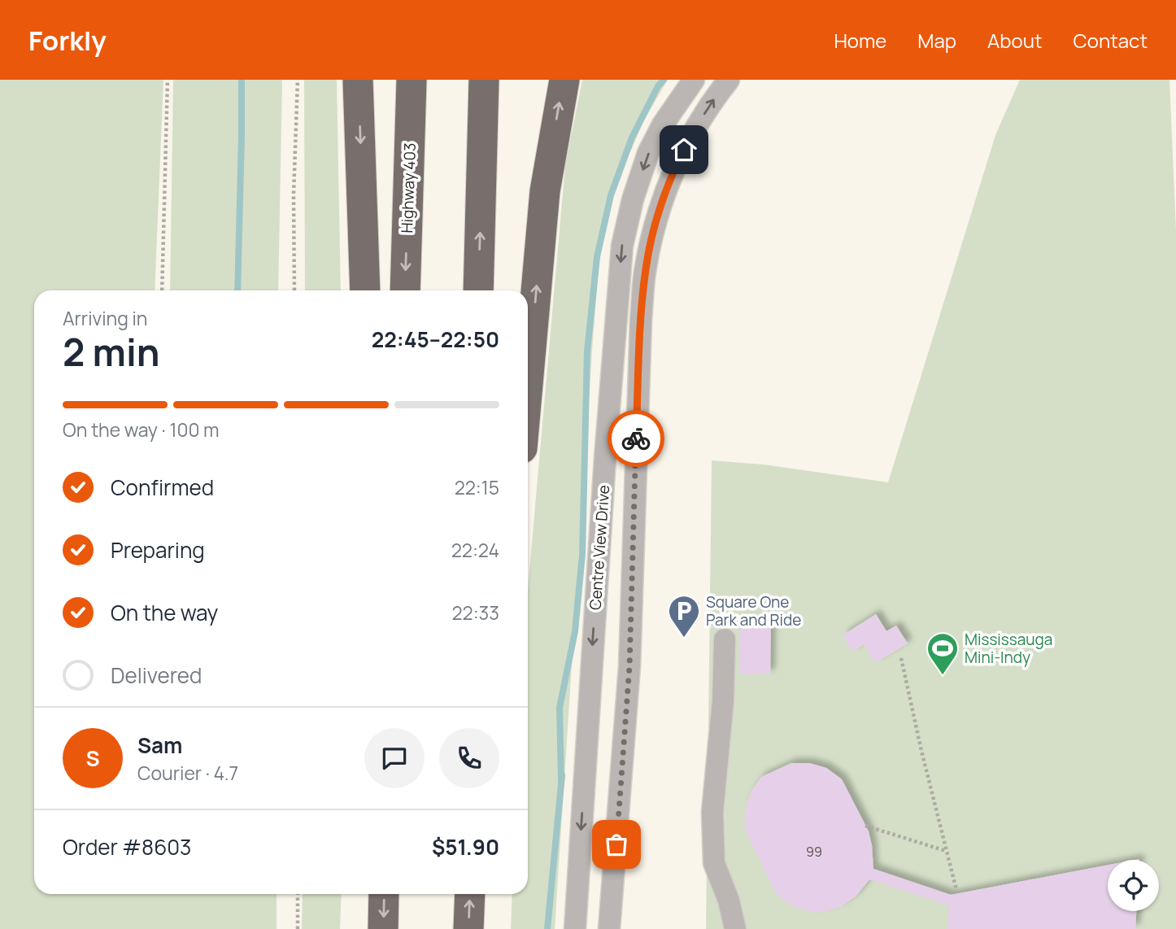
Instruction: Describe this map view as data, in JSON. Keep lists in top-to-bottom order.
{
  "streets": {
    "highway": ["Highway 403"],
    "street": ["Centre View Drive"]
  },
  "places": {
    "parking": ["Square One Park and Ride"],
    "sports": ["Mississauga Mini-Indy"]
  },
  "house_numbers": ["99"],
  "page": {
    "header": "Forkly",
    "nav": [
      "Home",
      "Map",
      "About",
      "Contact"
    ],
    "heading": ["2 min", "Arriving in", "22:45–22:50"],
    "panel": [
      "Sam",
      "Courier · 4.7",
      "Order #8603",
      "$51.90"
    ],
    "bar": "On the way · 100 m",
    "list": [
      ["Confirmed", "22:15"],
      ["Preparing", "22:24"],
      ["On the way", "22:33"],
      "Delivered"
    ],
    "round": "S"
  }
}
